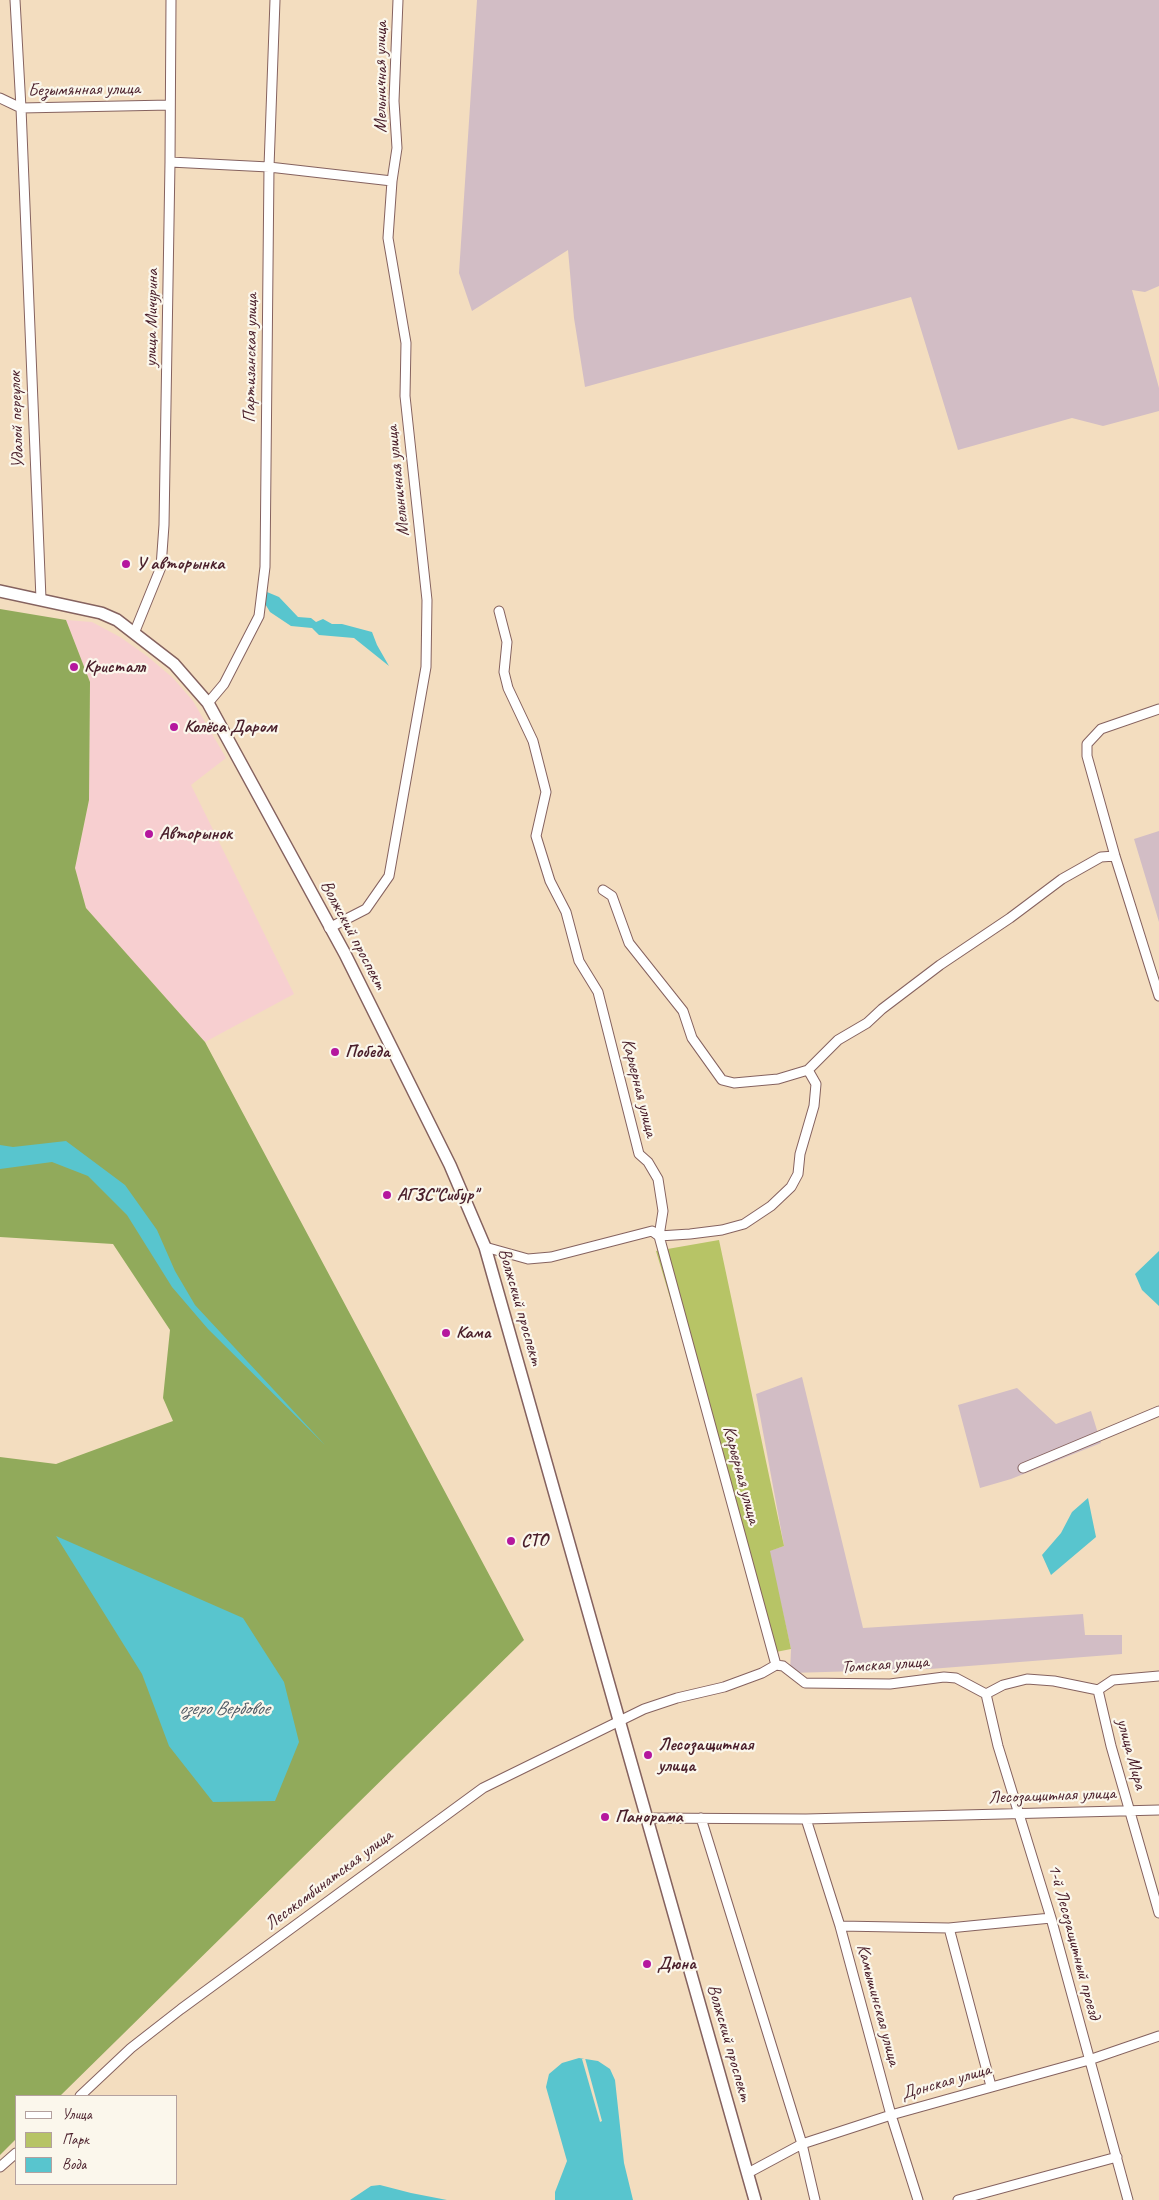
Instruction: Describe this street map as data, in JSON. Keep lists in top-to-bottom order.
{
  "streets": {
    "main road": ["Волжский проспект"],
    "street": [
      "Мельничная улица",
      "Безымянная улица",
      "улица Мичурина",
      "Партизанская улица",
      "Удалой переулок",
      "Карьерная улица",
      "Томская улица",
      "улица Мира",
      "Лесозащитная улица",
      "Лесокомбинатская улица",
      "1-й Лесозащитный проезд",
      "Камышинская улица",
      "Донская улица"
    ]
  },
  "crossings": [
    ["Мельничная улица", "Волжский проспект"],
    ["Безымянная улица", "улица Мичурина"],
    ["Безымянная улица", "Удалой переулок"],
    ["улица Мичурина", "Волжский проспект"],
    ["Партизанская улица", "Волжский проспект"],
    ["Удалой переулок", "Волжский проспект"],
    ["Волжский проспект", "Лесозащитная улица"],
    ["Волжский проспект", "Лесокомбинатская улица"],
    ["Волжский проспект", "Донская улица"],
    ["Карьерная улица", "Томская улица"],
    ["Томская улица", "1-й Лесозащитный проезд"],
    ["улица Мира", "Лесозащитная улица"],
    ["Лесозащитная улица", "1-й Лесозащитный проезд"],
    ["Лесозащитная улица", "Камышинская улица"],
    ["1-й Лесозащитный проезд", "Донская улица"],
    ["Камышинская улица", "Донская улица"]
  ],
  "water": ["озеро Вербовое"],
  "places": [
    "У авторынка",
    "Кристалл",
    "Колёса Даром",
    "Авторынок",
    "Победа",
    "АГЗС\"Сибур\"",
    "Кама",
    "СТО",
    "Лесозащитная улица",
    "Панорама",
    "Дюна"
  ],
  "legend": ["Улица", "Парк", "Вода"]
}
